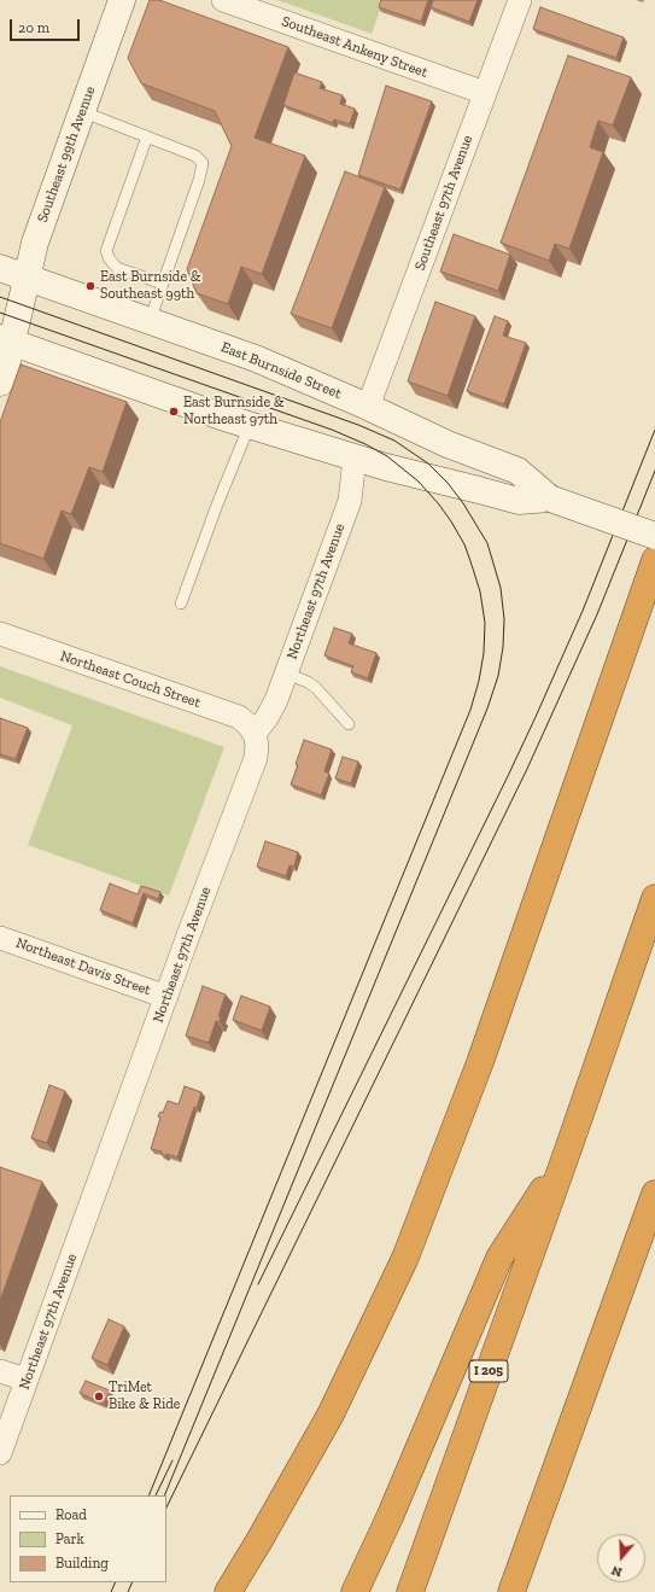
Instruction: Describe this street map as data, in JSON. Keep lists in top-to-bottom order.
{
  "streets": {
    "highway": ["I 205"],
    "street": [
      "Southeast Ankeny Street",
      "Southeast 99th Avenue",
      "Southeast 97th Avenue",
      "East Burnside Street",
      "Northeast 97th Avenue",
      "Northeast Couch Street",
      "Northeast Davis Street"
    ]
  },
  "crossings": [
    ["Southeast Ankeny Street", "Southeast 97th Avenue"],
    ["Southeast 99th Avenue", "East Burnside Street"],
    ["Southeast 97th Avenue", "East Burnside Street"],
    ["East Burnside Street", "Northeast 97th Avenue"],
    ["Northeast 97th Avenue", "Northeast Couch Street"],
    ["Northeast 97th Avenue", "Northeast Davis Street"]
  ],
  "places": ["East Burnside & Southeast 99th", "East Burnside & Northeast 97th", "TriMet Bike & Ride"],
  "legend": ["Road", "Park", "Building"],
  "scale_bar": "20 m",
  "north": "bottom"
}
